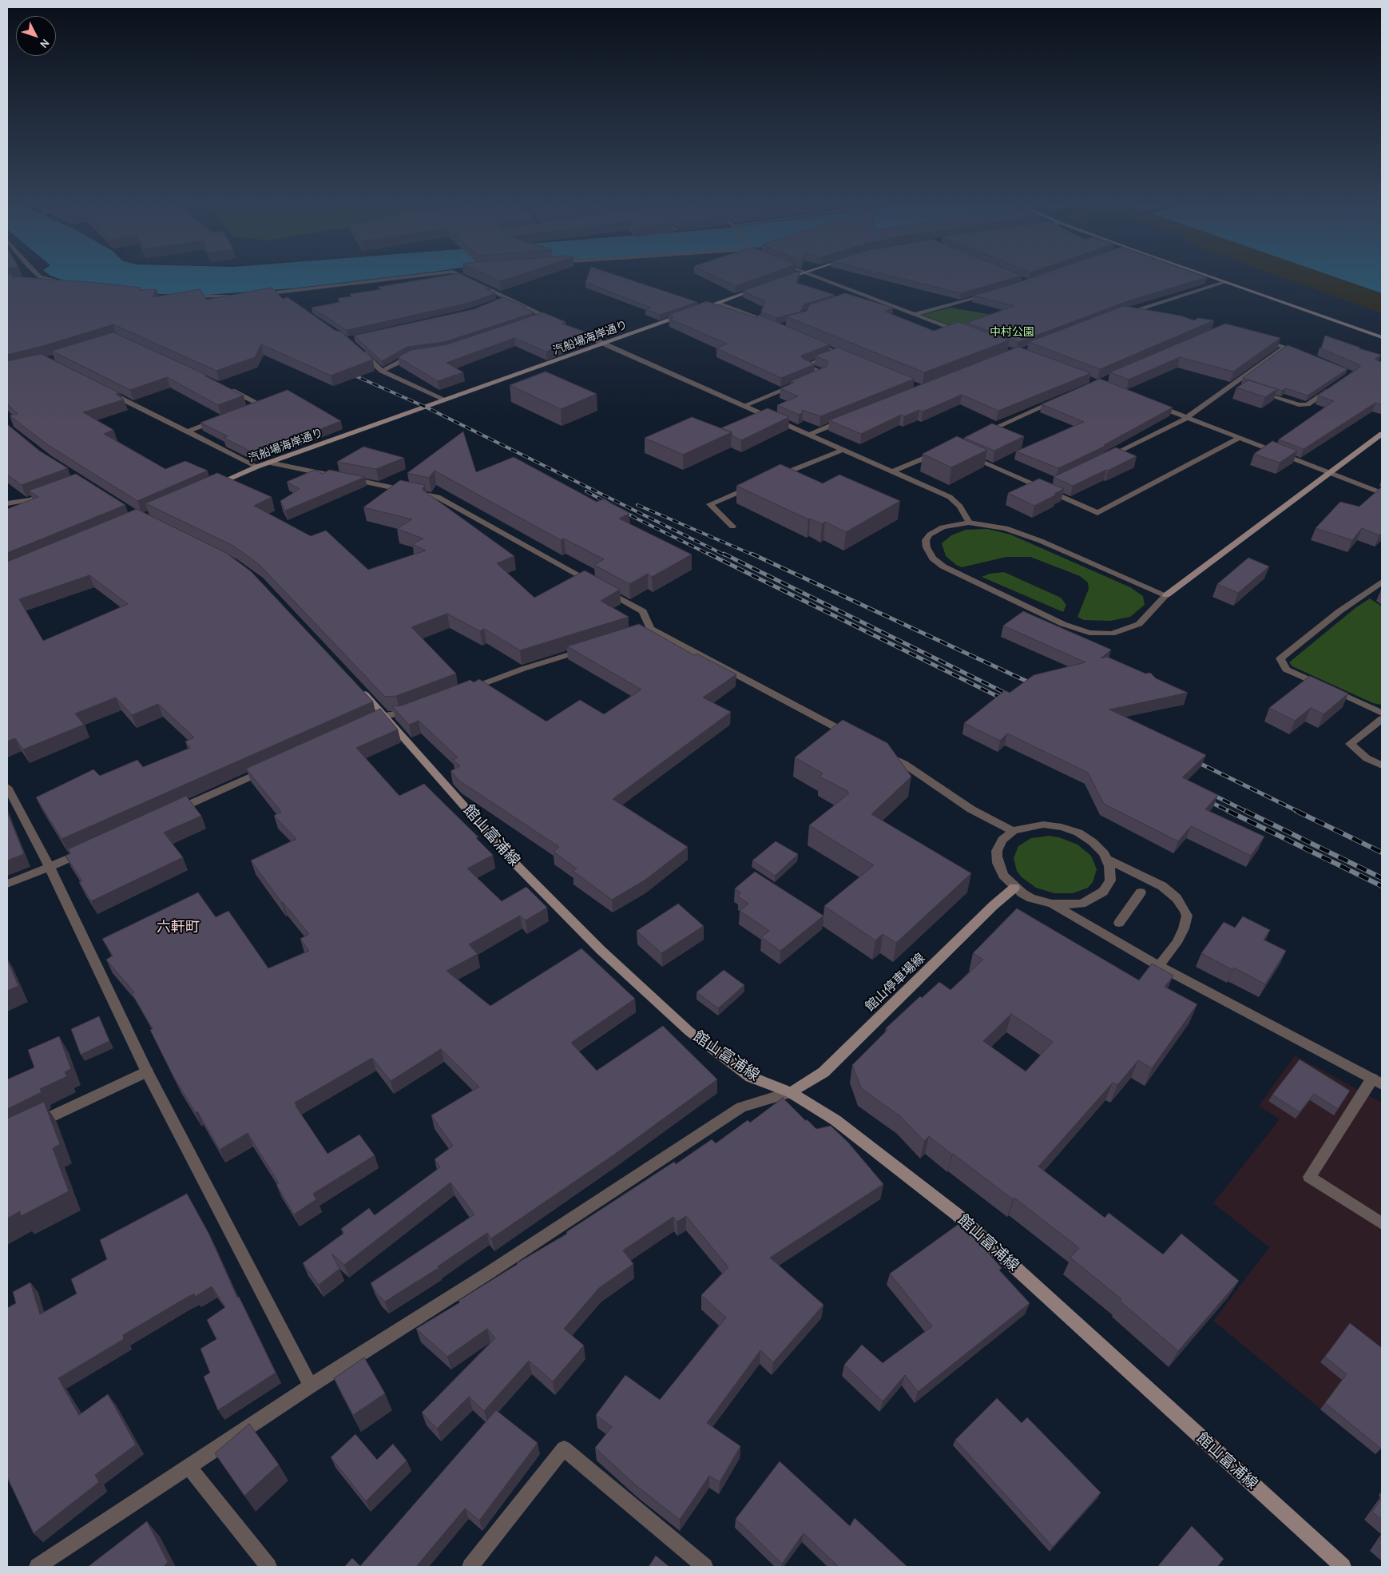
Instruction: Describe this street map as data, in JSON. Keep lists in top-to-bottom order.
{
  "streets": {
    "street": ["汽船場海岸通り", "館山富浦線", "館山停車場線"]
  },
  "crossings": [
    ["館山富浦線", "館山停車場線"]
  ],
  "districts": ["六軒町"],
  "parks": ["中村公園"],
  "north": "bottom right"
}
